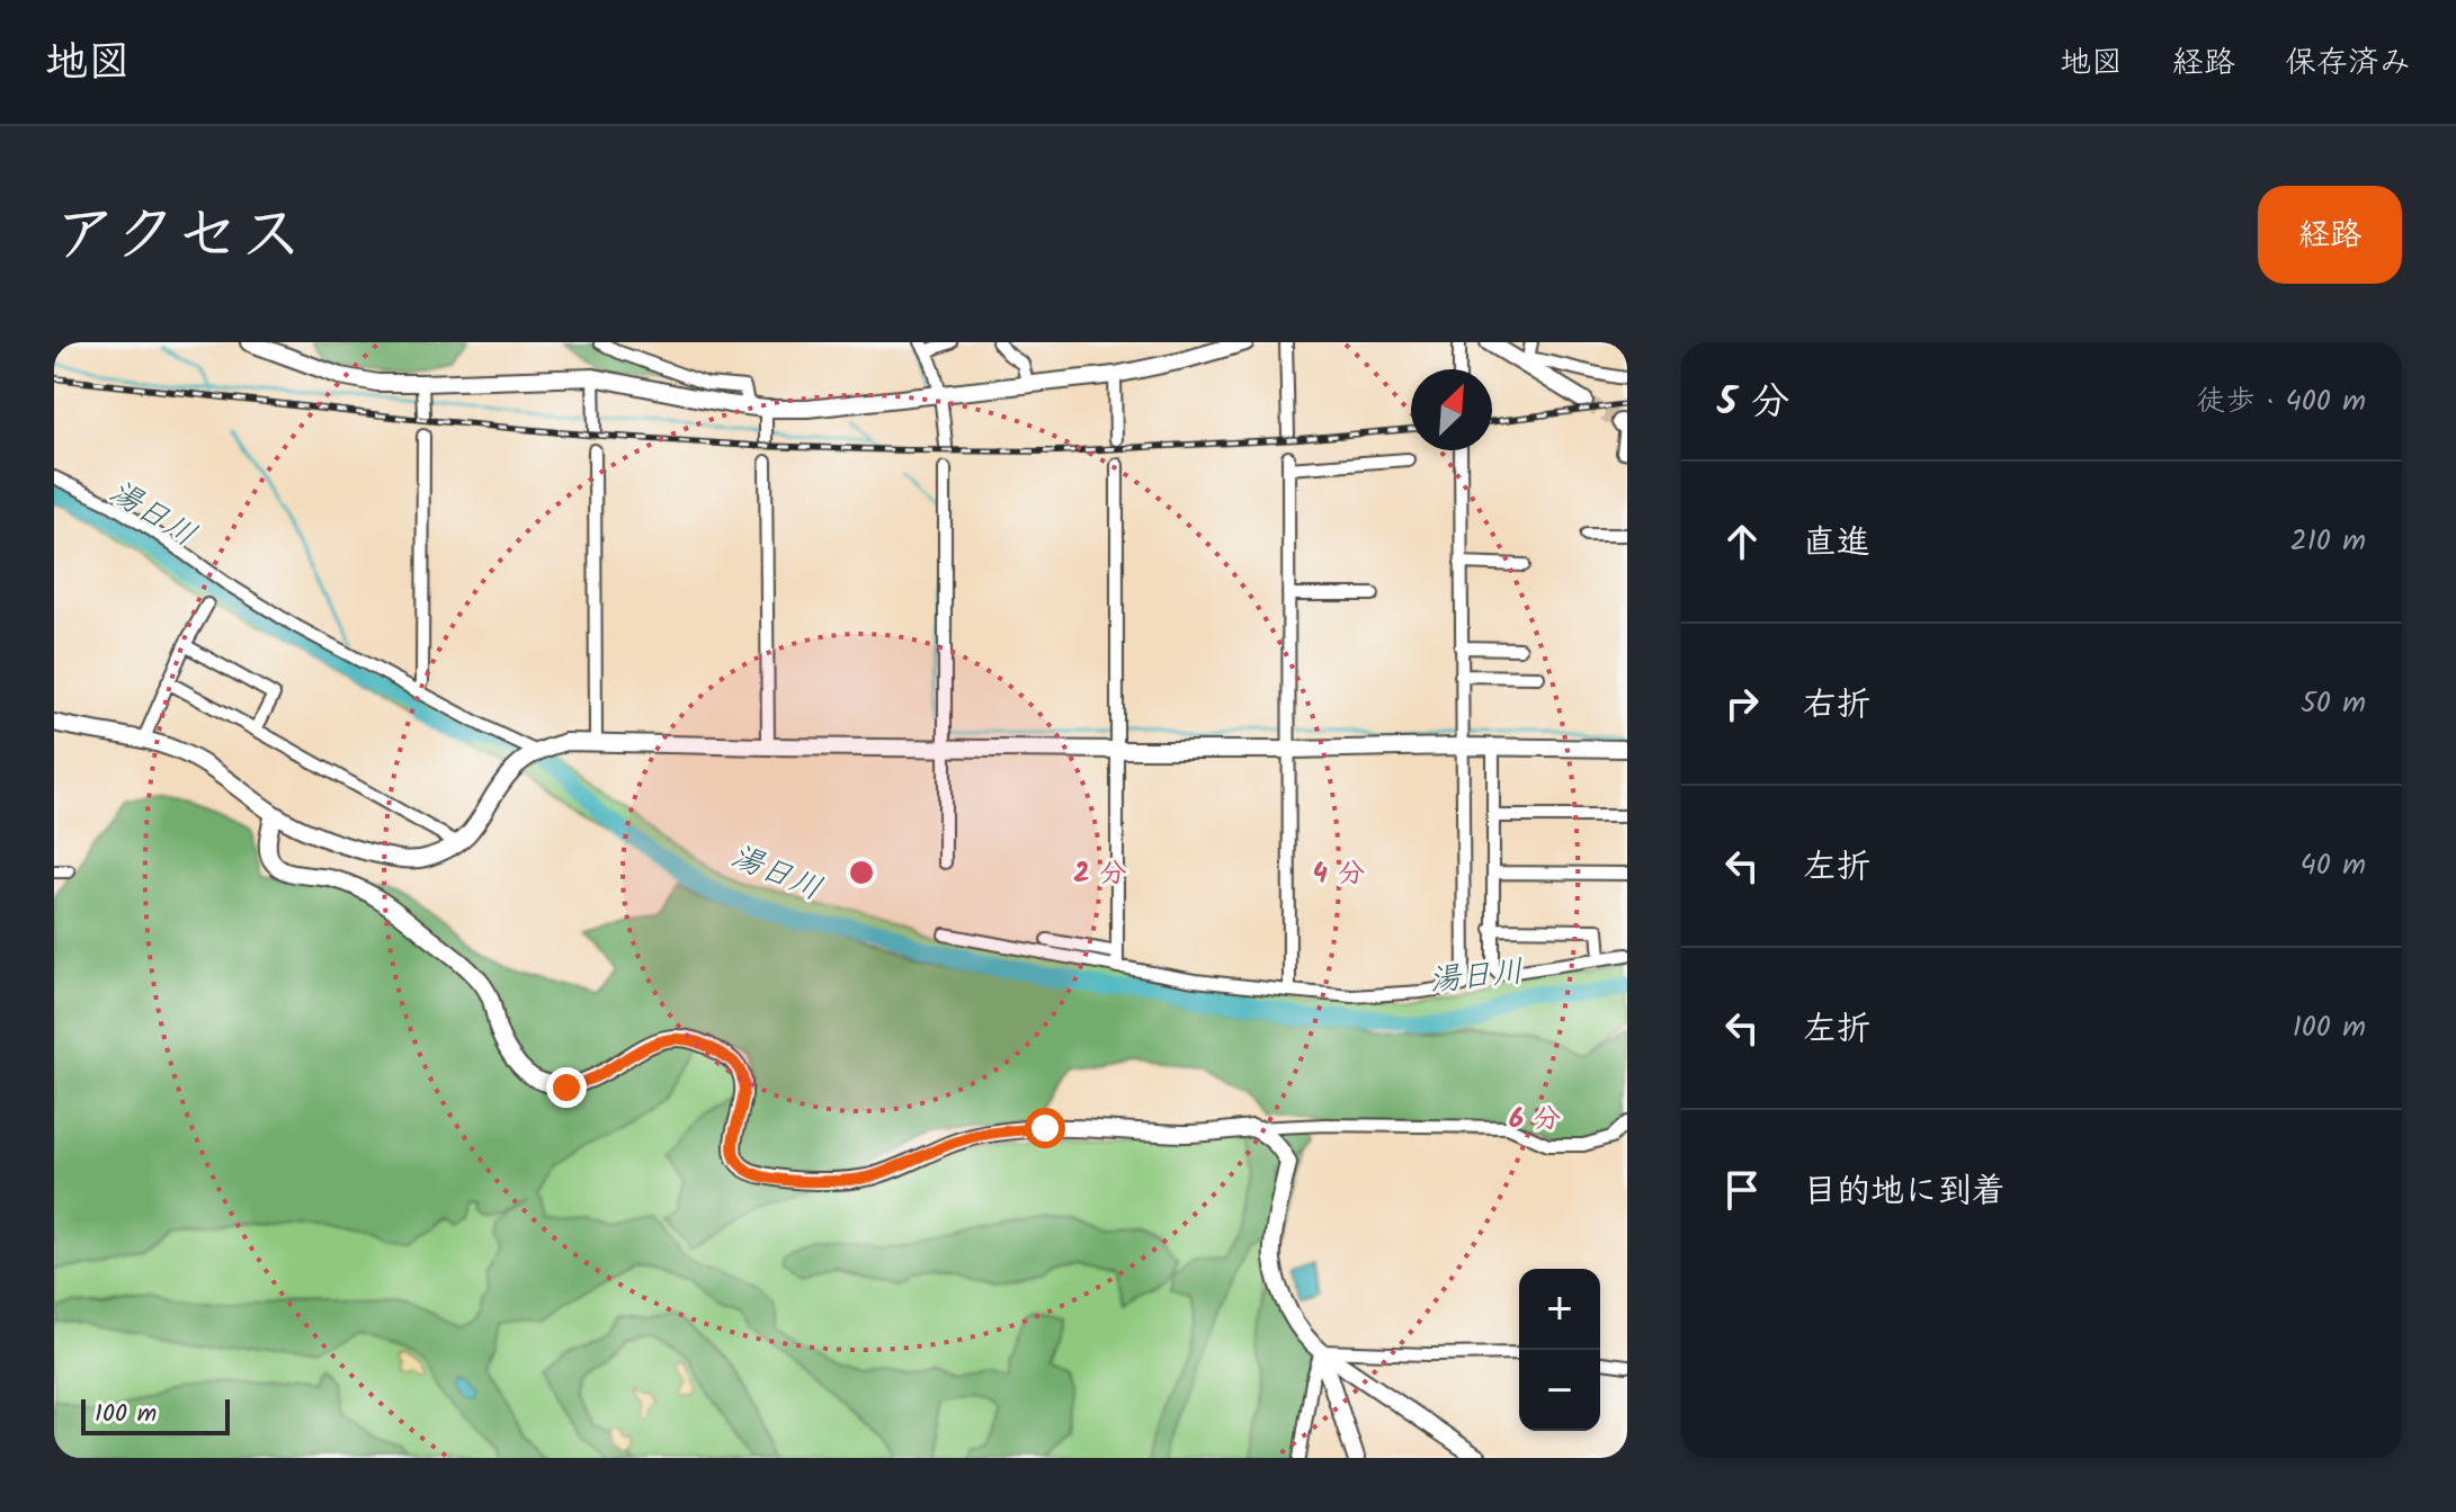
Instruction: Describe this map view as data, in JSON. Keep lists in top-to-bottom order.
{
  "water": ["湯日川"],
  "scale_bar": "100 m",
  "north": "top right",
  "page": {
    "header": "地図",
    "nav": ["地図", "経路", "保存済み"],
    "title": "アクセス",
    "buttons": "経路",
    "heading": ["5 分", "徒歩 · 400 m"],
    "list": [
      ["直進", "210 m"],
      ["右折", "50 m"],
      ["左折", "40 m"],
      ["左折", "100 m"],
      "目的地に到着"
    ],
    "map_buttons": ["+", "−"],
    "scale": "100 m"
  },
  "rings": ["2 分", "4 分", "6 分"]
}
